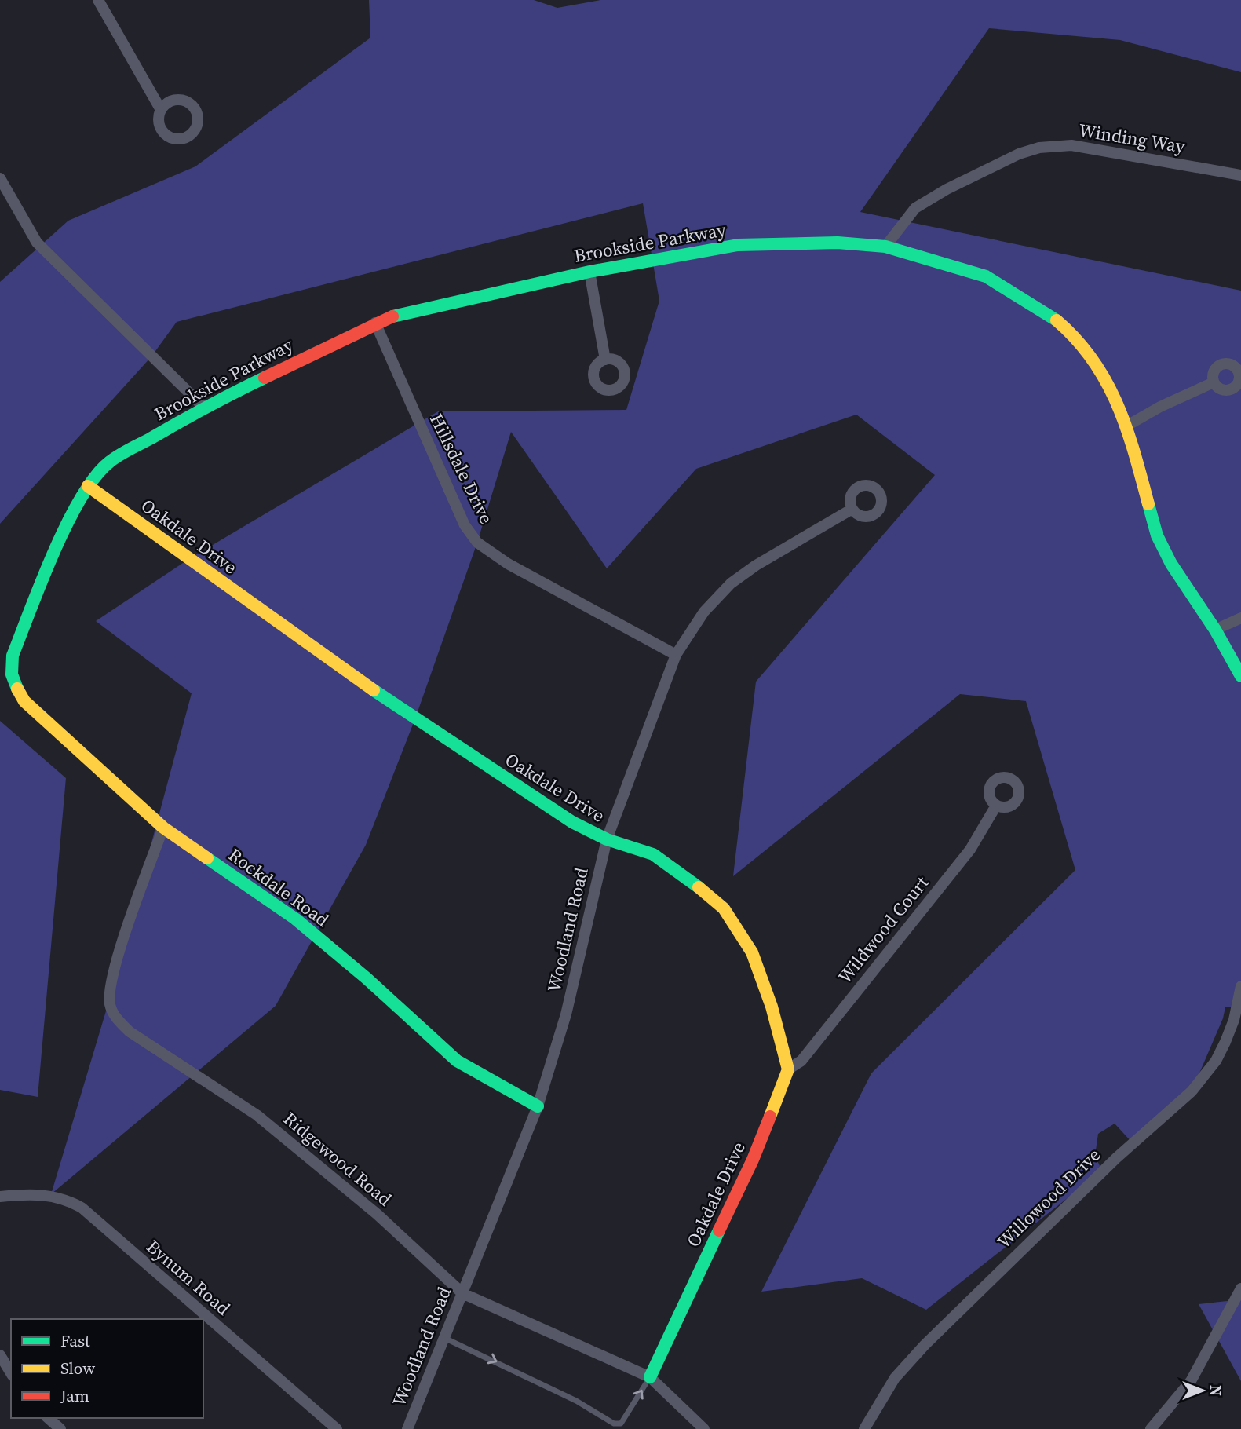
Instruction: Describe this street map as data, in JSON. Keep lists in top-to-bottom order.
{
  "streets": {
    "street": [
      "Winding Way",
      "Brookside Parkway",
      "Hillsdale Drive",
      "Oakdale Drive",
      "Rockdale Road",
      "Woodland Road",
      "Wildwood Court",
      "Ridgewood Road",
      "Willowood Drive",
      "Bynum Road"
    ]
  },
  "crossings": [
    ["Winding Way", "Brookside Parkway"],
    ["Brookside Parkway", "Hillsdale Drive"],
    ["Brookside Parkway", "Oakdale Drive"],
    ["Brookside Parkway", "Rockdale Road"],
    ["Hillsdale Drive", "Woodland Road"],
    ["Oakdale Drive", "Woodland Road"],
    ["Oakdale Drive", "Wildwood Court"],
    ["Oakdale Drive", "Ridgewood Road"],
    ["Rockdale Road", "Woodland Road"],
    ["Rockdale Road", "Ridgewood Road"],
    ["Woodland Road", "Ridgewood Road"]
  ],
  "legend": ["Fast", "Slow", "Jam"],
  "north": "right"
}
